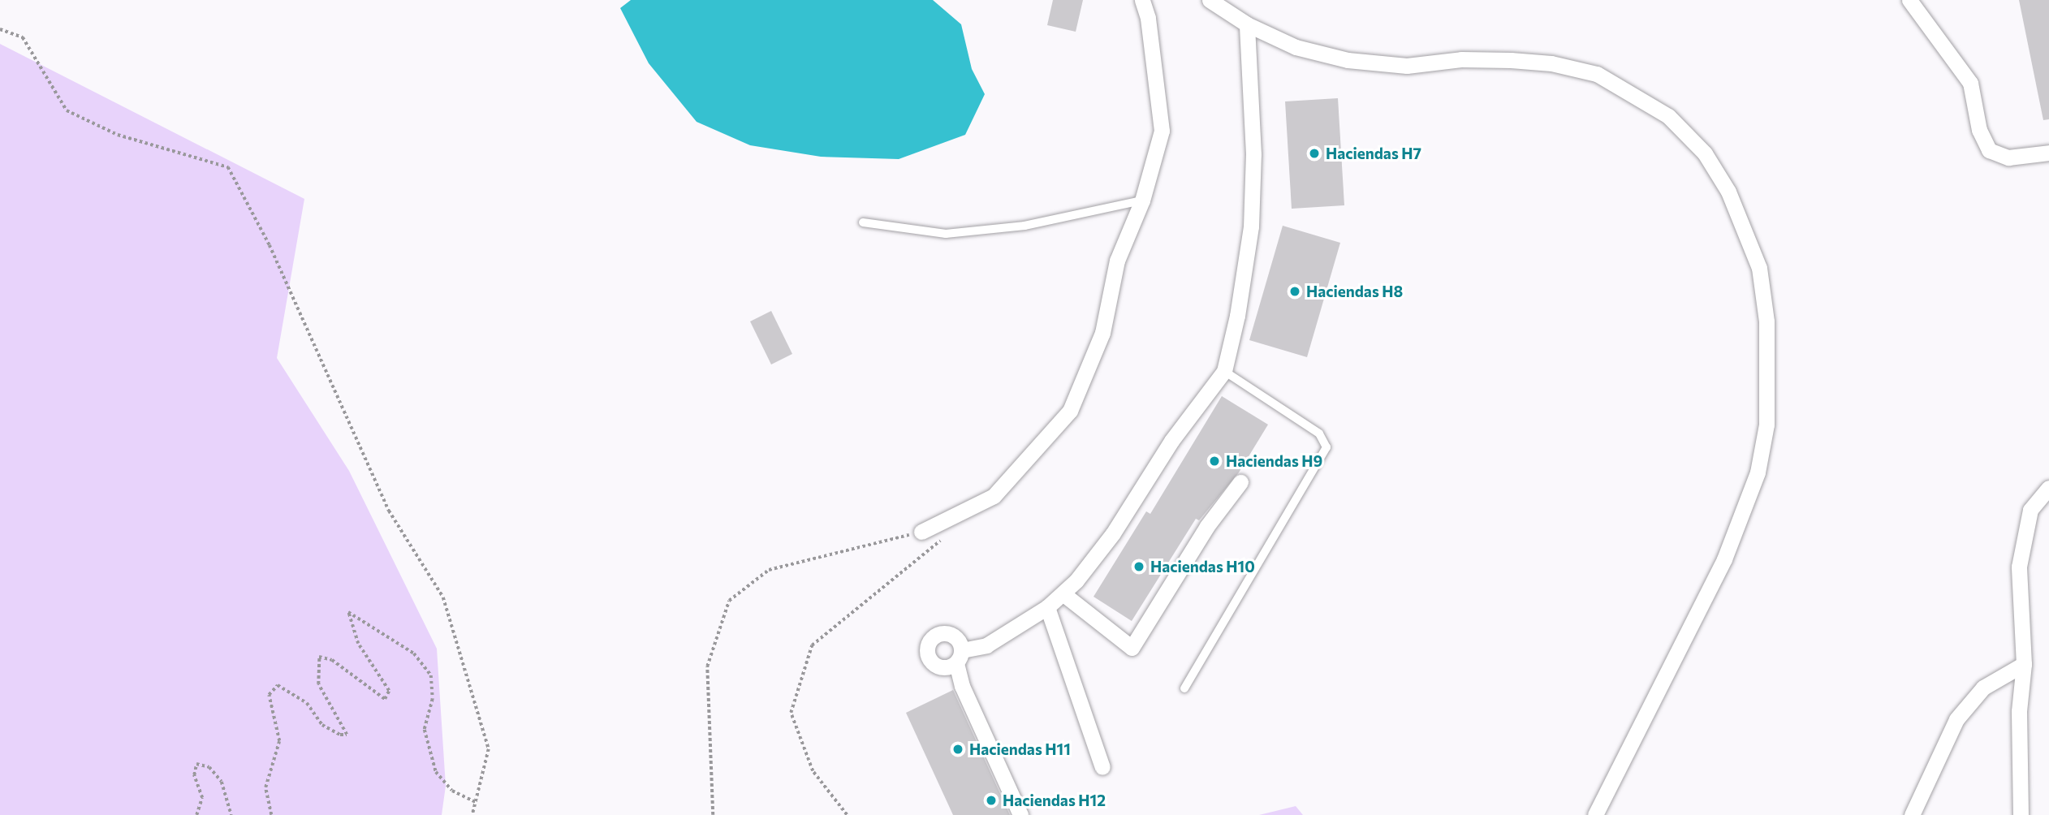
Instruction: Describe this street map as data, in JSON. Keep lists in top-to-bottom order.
{
  "places": [
    "Haciendas H7",
    "Haciendas H8",
    "Haciendas H9",
    "Haciendas H10",
    "Haciendas H11",
    "Haciendas H12"
  ]
}
